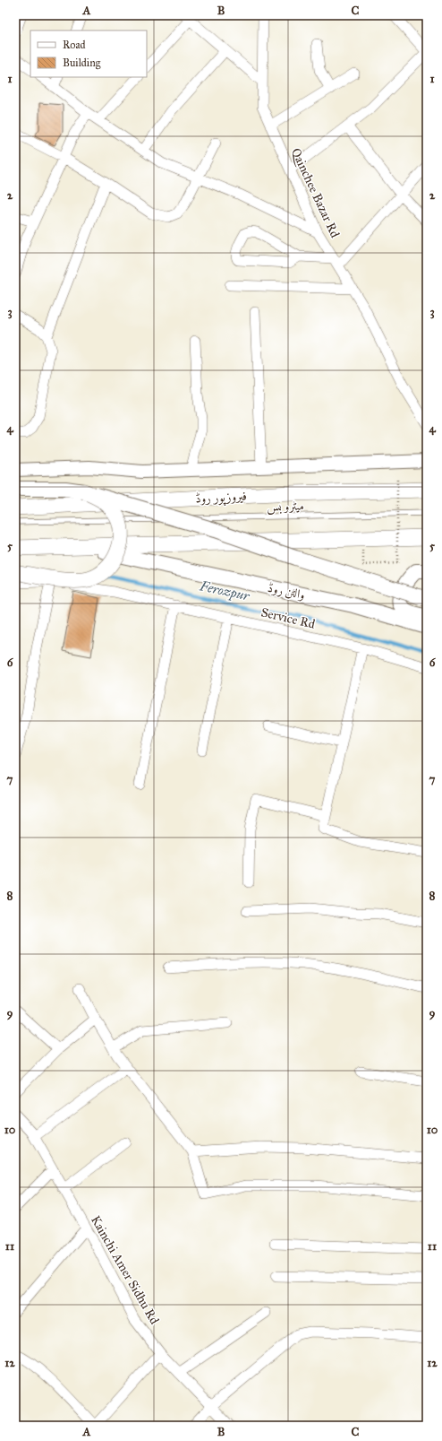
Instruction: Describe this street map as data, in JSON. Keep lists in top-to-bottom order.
{
  "streets": {
    "main road": ["فیروزپور روڈ", "والٹن روڈ"],
    "street": ["Qainchee Bazar Rd", "Service Rd", "Kainchi Amer Sidhu Rd"],
    "lane": ["میٹرو بس"]
  },
  "water": ["Ferozpur"],
  "legend": ["Road", "Building"],
  "grid": {
    "columns": ["A", "B", "C"],
    "rows": [
      "1",
      "2",
      "3",
      "4",
      "5",
      "6",
      "7",
      "8",
      "9",
      "10",
      "11",
      "12"
    ]
  }
}
